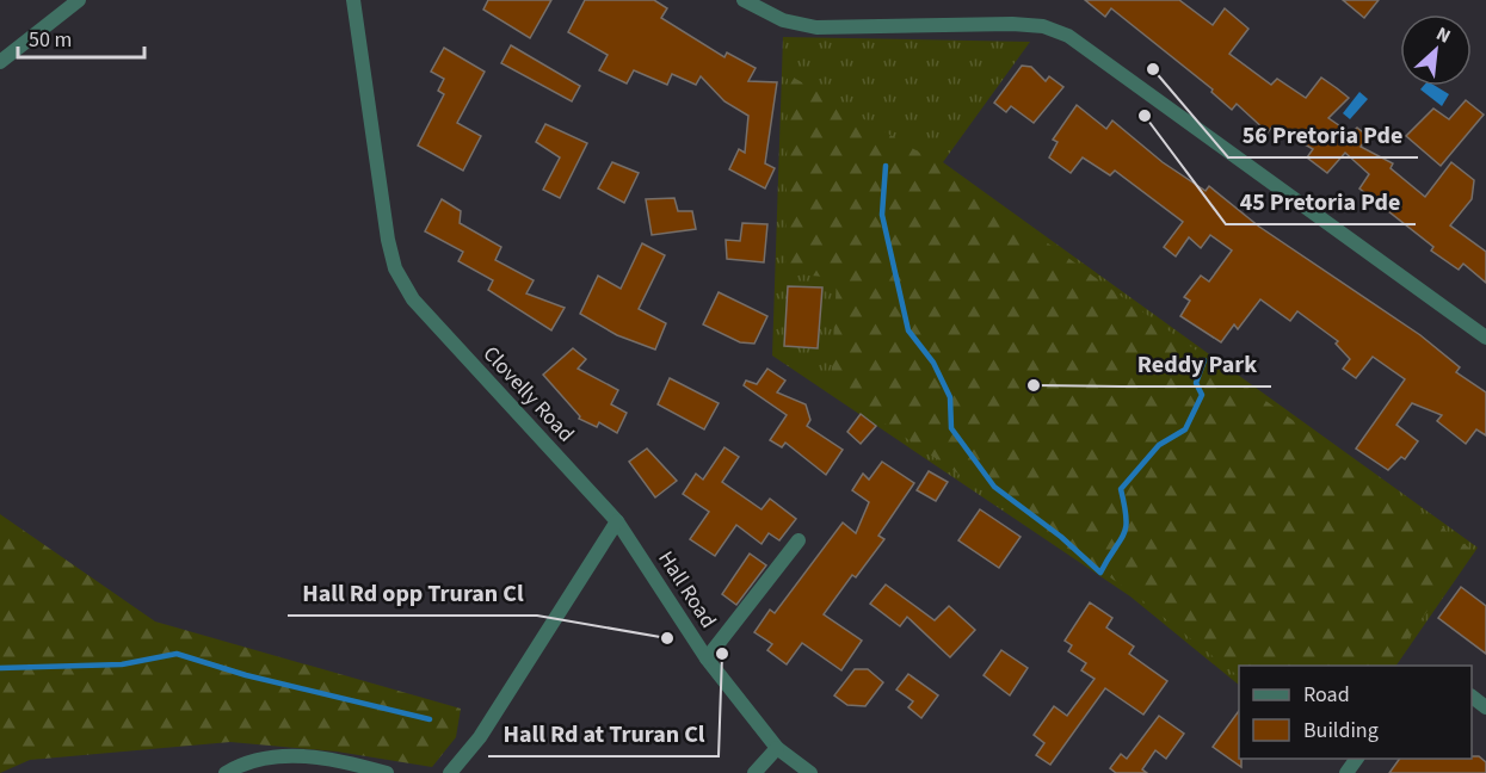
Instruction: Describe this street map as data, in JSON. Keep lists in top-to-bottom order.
{
  "streets": {
    "street": ["Clovelly Road", "Hall Road"]
  },
  "crossings": [
    ["Clovelly Road", "Hall Road"]
  ],
  "places": [
    "56 Pretoria Pde",
    "45 Pretoria Pde",
    "Reddy Park",
    "Hall Rd opp Truran Cl",
    "Hall Rd at Truran Cl"
  ],
  "legend": ["Road", "Building"],
  "scale_bar": "50 m",
  "north": "top right"
}
